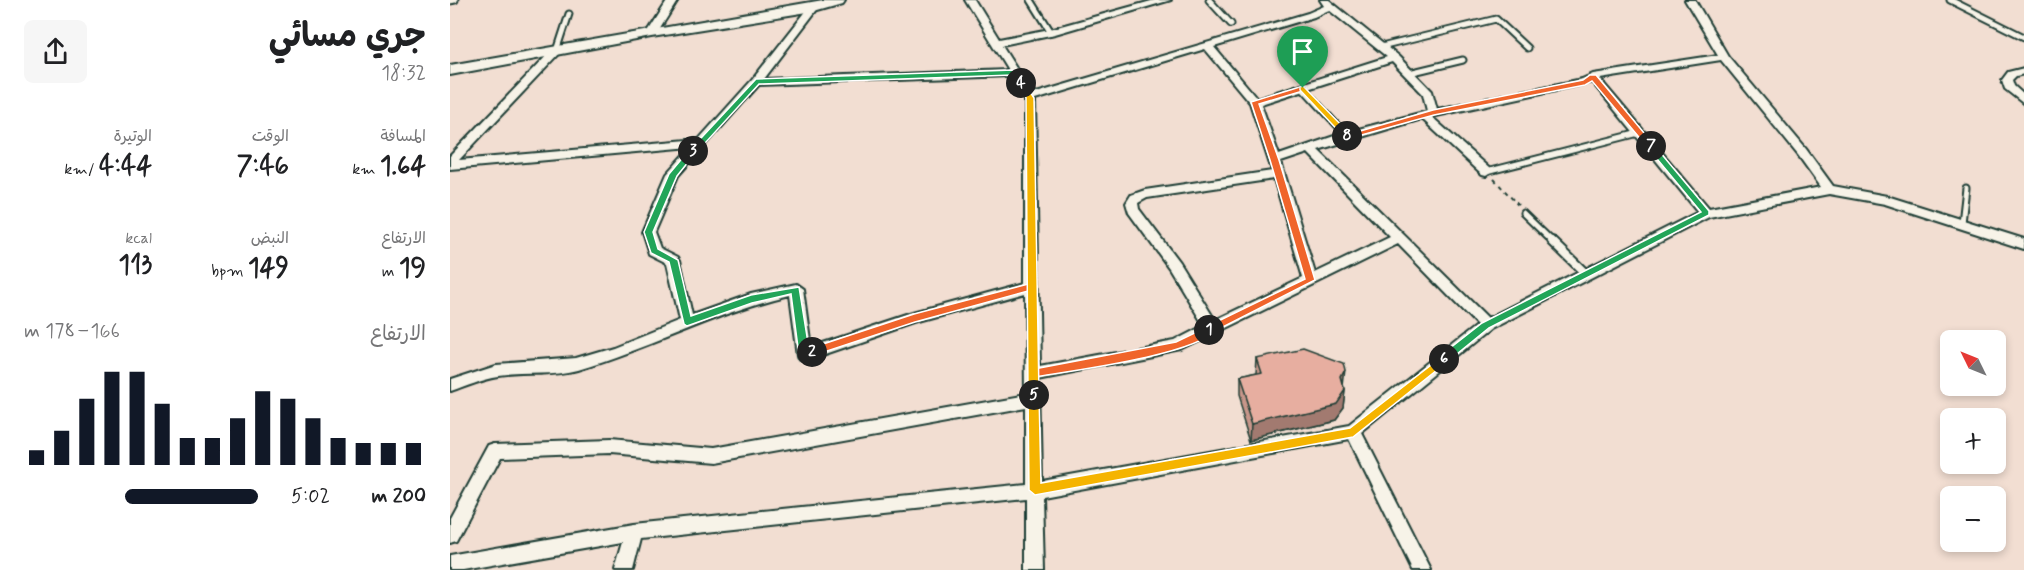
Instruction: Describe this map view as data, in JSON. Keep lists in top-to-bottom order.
{
  "north": "top left",
  "page": {
    "heading": ["جري مسائي", "18:32"],
    "pins": [
      "4",
      "8",
      "7",
      "3",
      "1",
      "2",
      "6",
      "5"
    ],
    "stats": [
      ["المسافة", "1.64 km"],
      ["الوقت", "7:46"],
      ["الوتيرة", "4:44 /km"],
      ["الارتفاع", "19 m"],
      ["النبض", "149 bpm"],
      ["kcal", "113"]
    ],
    "chart": ["الارتفاع", "166–178 m"],
    "map_buttons": ["+", "−"],
    "list": [
      {
        "name": "200 m",
        "note": "5:02"
      }
    ]
  }
}
